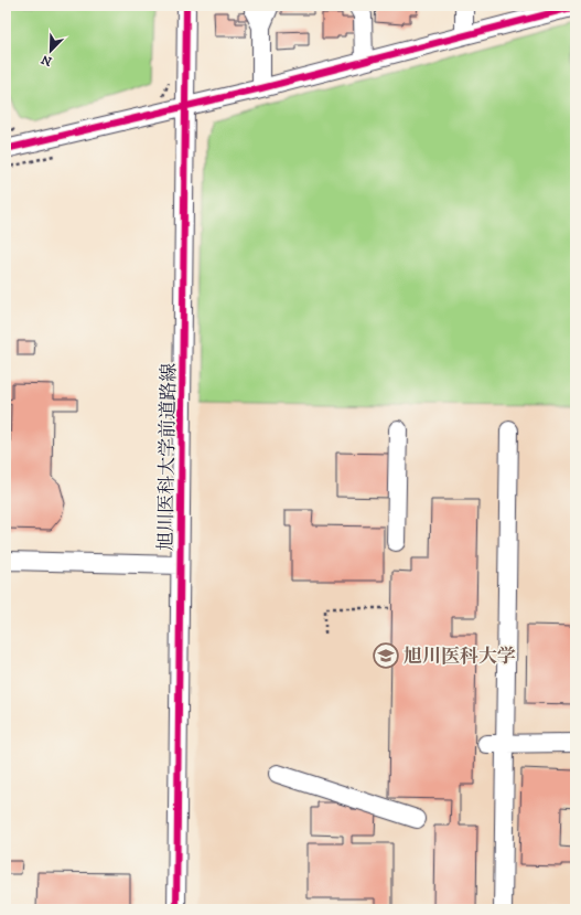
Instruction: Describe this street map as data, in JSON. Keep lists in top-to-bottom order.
{
  "streets": {
    "street": ["旭川医科大学前道路線"]
  },
  "places": {
    "school or university": ["旭川医科大学"]
  },
  "north": "bottom left"
}
